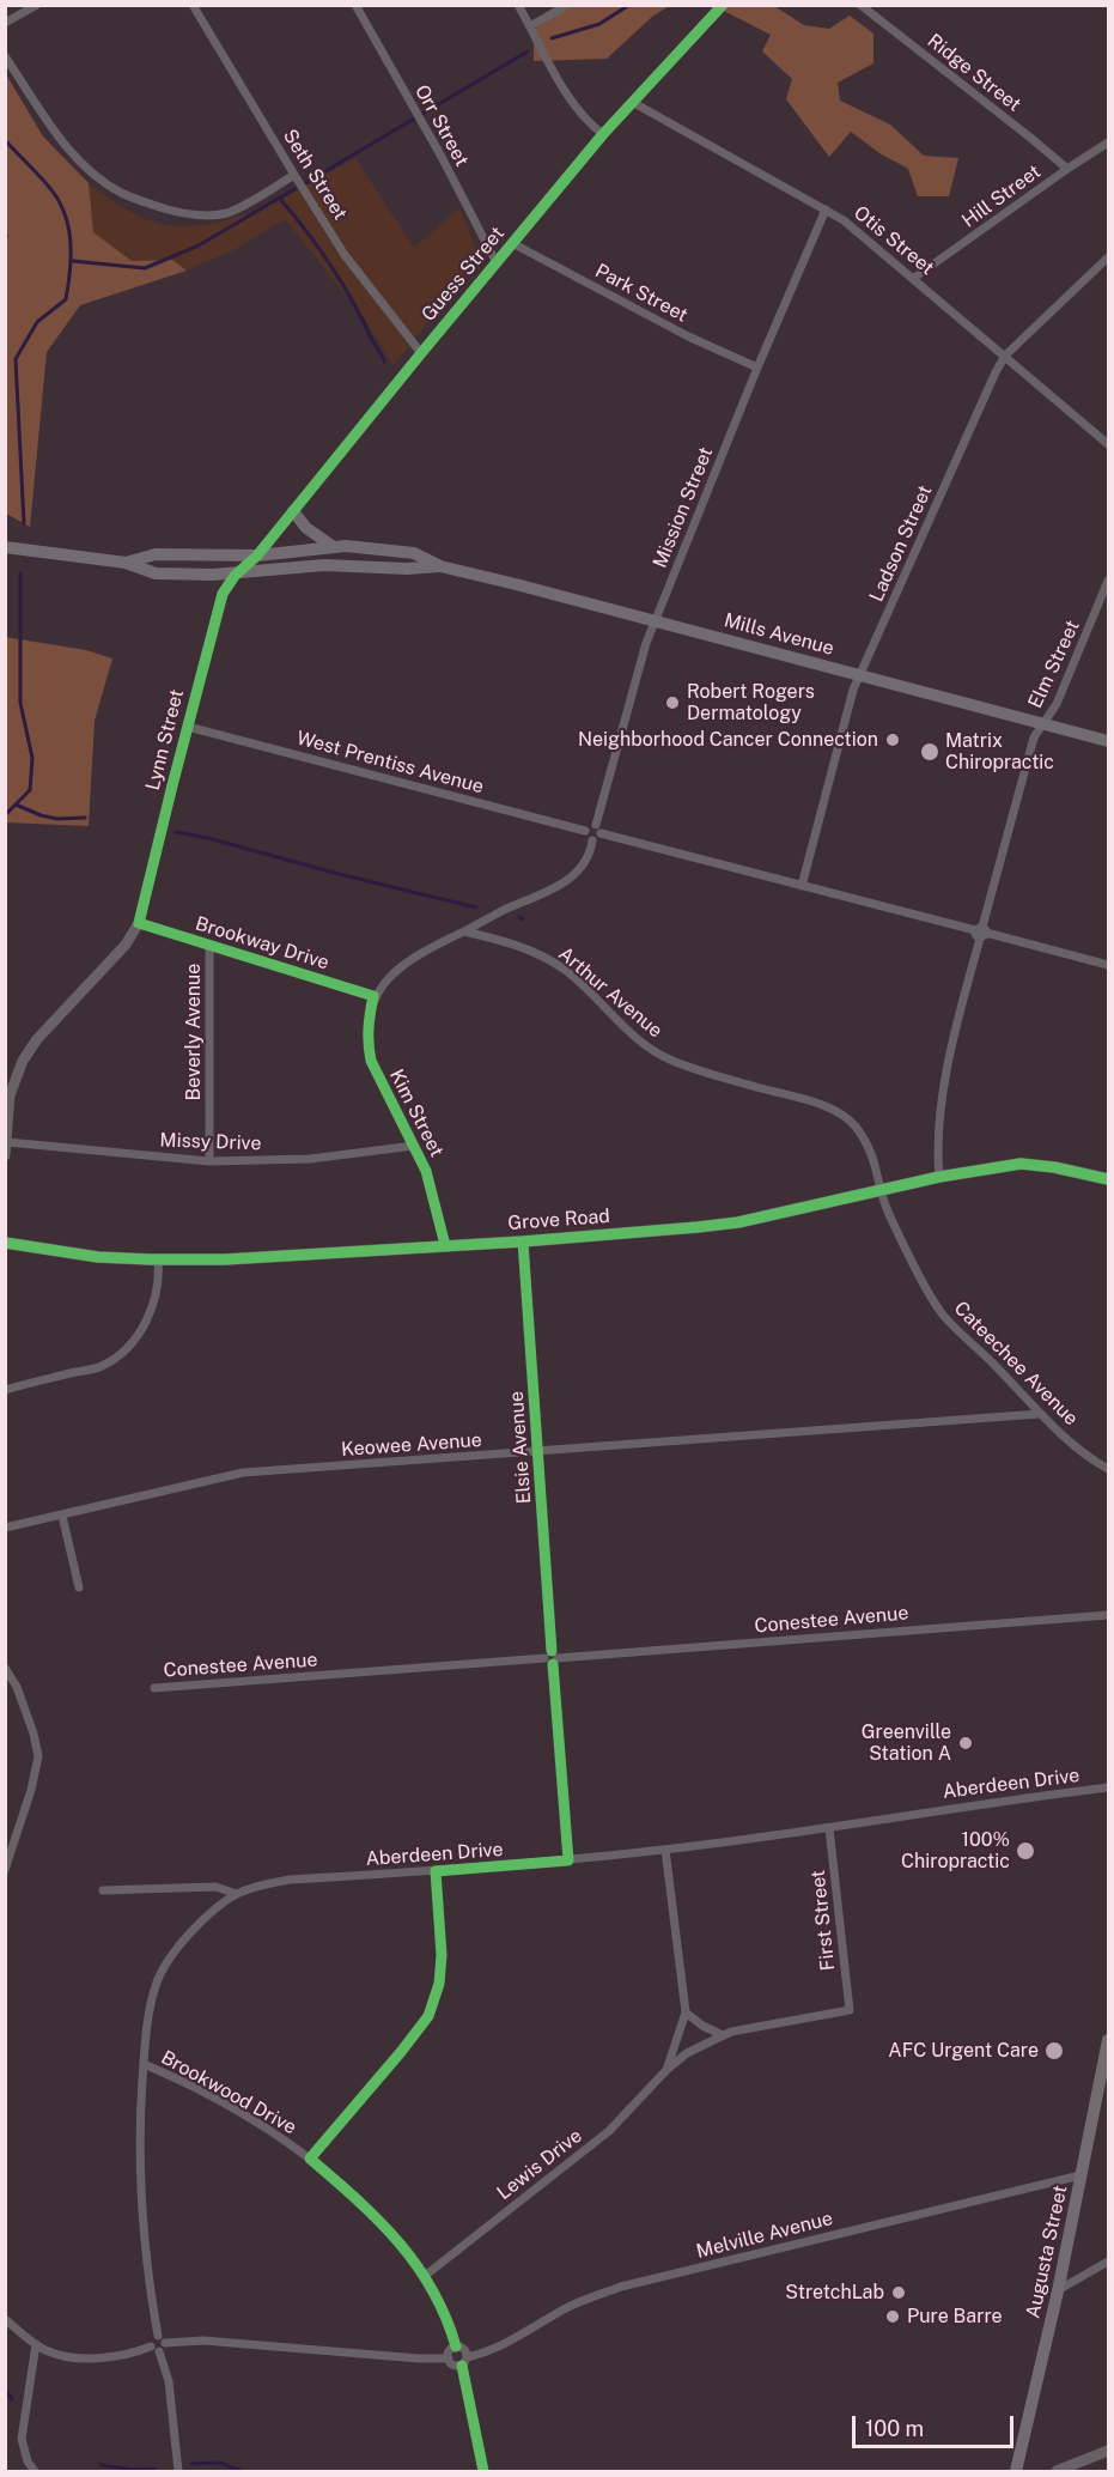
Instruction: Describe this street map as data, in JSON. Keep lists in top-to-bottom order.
{
  "streets": {
    "main road": ["Mills Avenue", "Grove Road", "Augusta Street"],
    "street": [
      "Ridge Street",
      "Orr Street",
      "Seth Street",
      "Hill Street",
      "Otis Street",
      "Guess Street",
      "Park Street",
      "Mission Street",
      "Ladson Street",
      "Elm Street",
      "Lynn Street",
      "West Prentiss Avenue",
      "Brookway Drive",
      "Arthur Avenue",
      "Beverly Avenue",
      "Kim Street",
      "Missy Drive",
      "Cateechee Avenue",
      "Keowee Avenue",
      "Elsie Avenue",
      "Conestee Avenue",
      "Aberdeen Drive",
      "First Street",
      "Brookwood Drive",
      "Lewis Drive",
      "Melville Avenue"
    ]
  },
  "crossings": [
    ["Ridge Street", "Hill Street"],
    ["Orr Street", "Guess Street"],
    ["Seth Street", "Guess Street"],
    ["Hill Street", "Otis Street"],
    ["Otis Street", "Guess Street"],
    ["Otis Street", "Mission Street"],
    ["Otis Street", "Ladson Street"],
    ["Guess Street", "Park Street"],
    ["Guess Street", "Mills Avenue"],
    ["Guess Street", "Lynn Street"],
    ["Park Street", "Mission Street"],
    ["Mission Street", "Mills Avenue"],
    ["Mission Street", "West Prentiss Avenue"],
    ["Ladson Street", "Mills Avenue"],
    ["Mills Avenue", "Elm Street"],
    ["Mills Avenue", "Lynn Street"],
    ["Elm Street", "Grove Road"],
    ["Lynn Street", "West Prentiss Avenue"],
    ["Lynn Street", "Brookway Drive"],
    ["Brookway Drive", "Beverly Avenue"],
    ["Brookway Drive", "Kim Street"],
    ["Arthur Avenue", "Grove Road"],
    ["Arthur Avenue", "Cateechee Avenue"],
    ["Beverly Avenue", "Missy Drive"],
    ["Kim Street", "Missy Drive"],
    ["Kim Street", "Grove Road"],
    ["Grove Road", "Cateechee Avenue"],
    ["Grove Road", "Elsie Avenue"],
    ["Cateechee Avenue", "Keowee Avenue"],
    ["Keowee Avenue", "Elsie Avenue"],
    ["Elsie Avenue", "Conestee Avenue"],
    ["Elsie Avenue", "Aberdeen Drive"],
    ["Aberdeen Drive", "First Street"],
    ["Aberdeen Drive", "Brookwood Drive"],
    ["Brookwood Drive", "Lewis Drive"],
    ["Brookwood Drive", "Melville Avenue"],
    ["Melville Avenue", "Augusta Street"]
  ],
  "places": [
    "Robert Rogers Dermatology",
    "Neighborhood Cancer Connection",
    "Matrix Chiropractic",
    "Greenville Station A",
    "100% Chiropractic",
    "AFC Urgent Care",
    "StretchLab",
    "Pure Barre"
  ],
  "scale_bar": "100 m"
}
